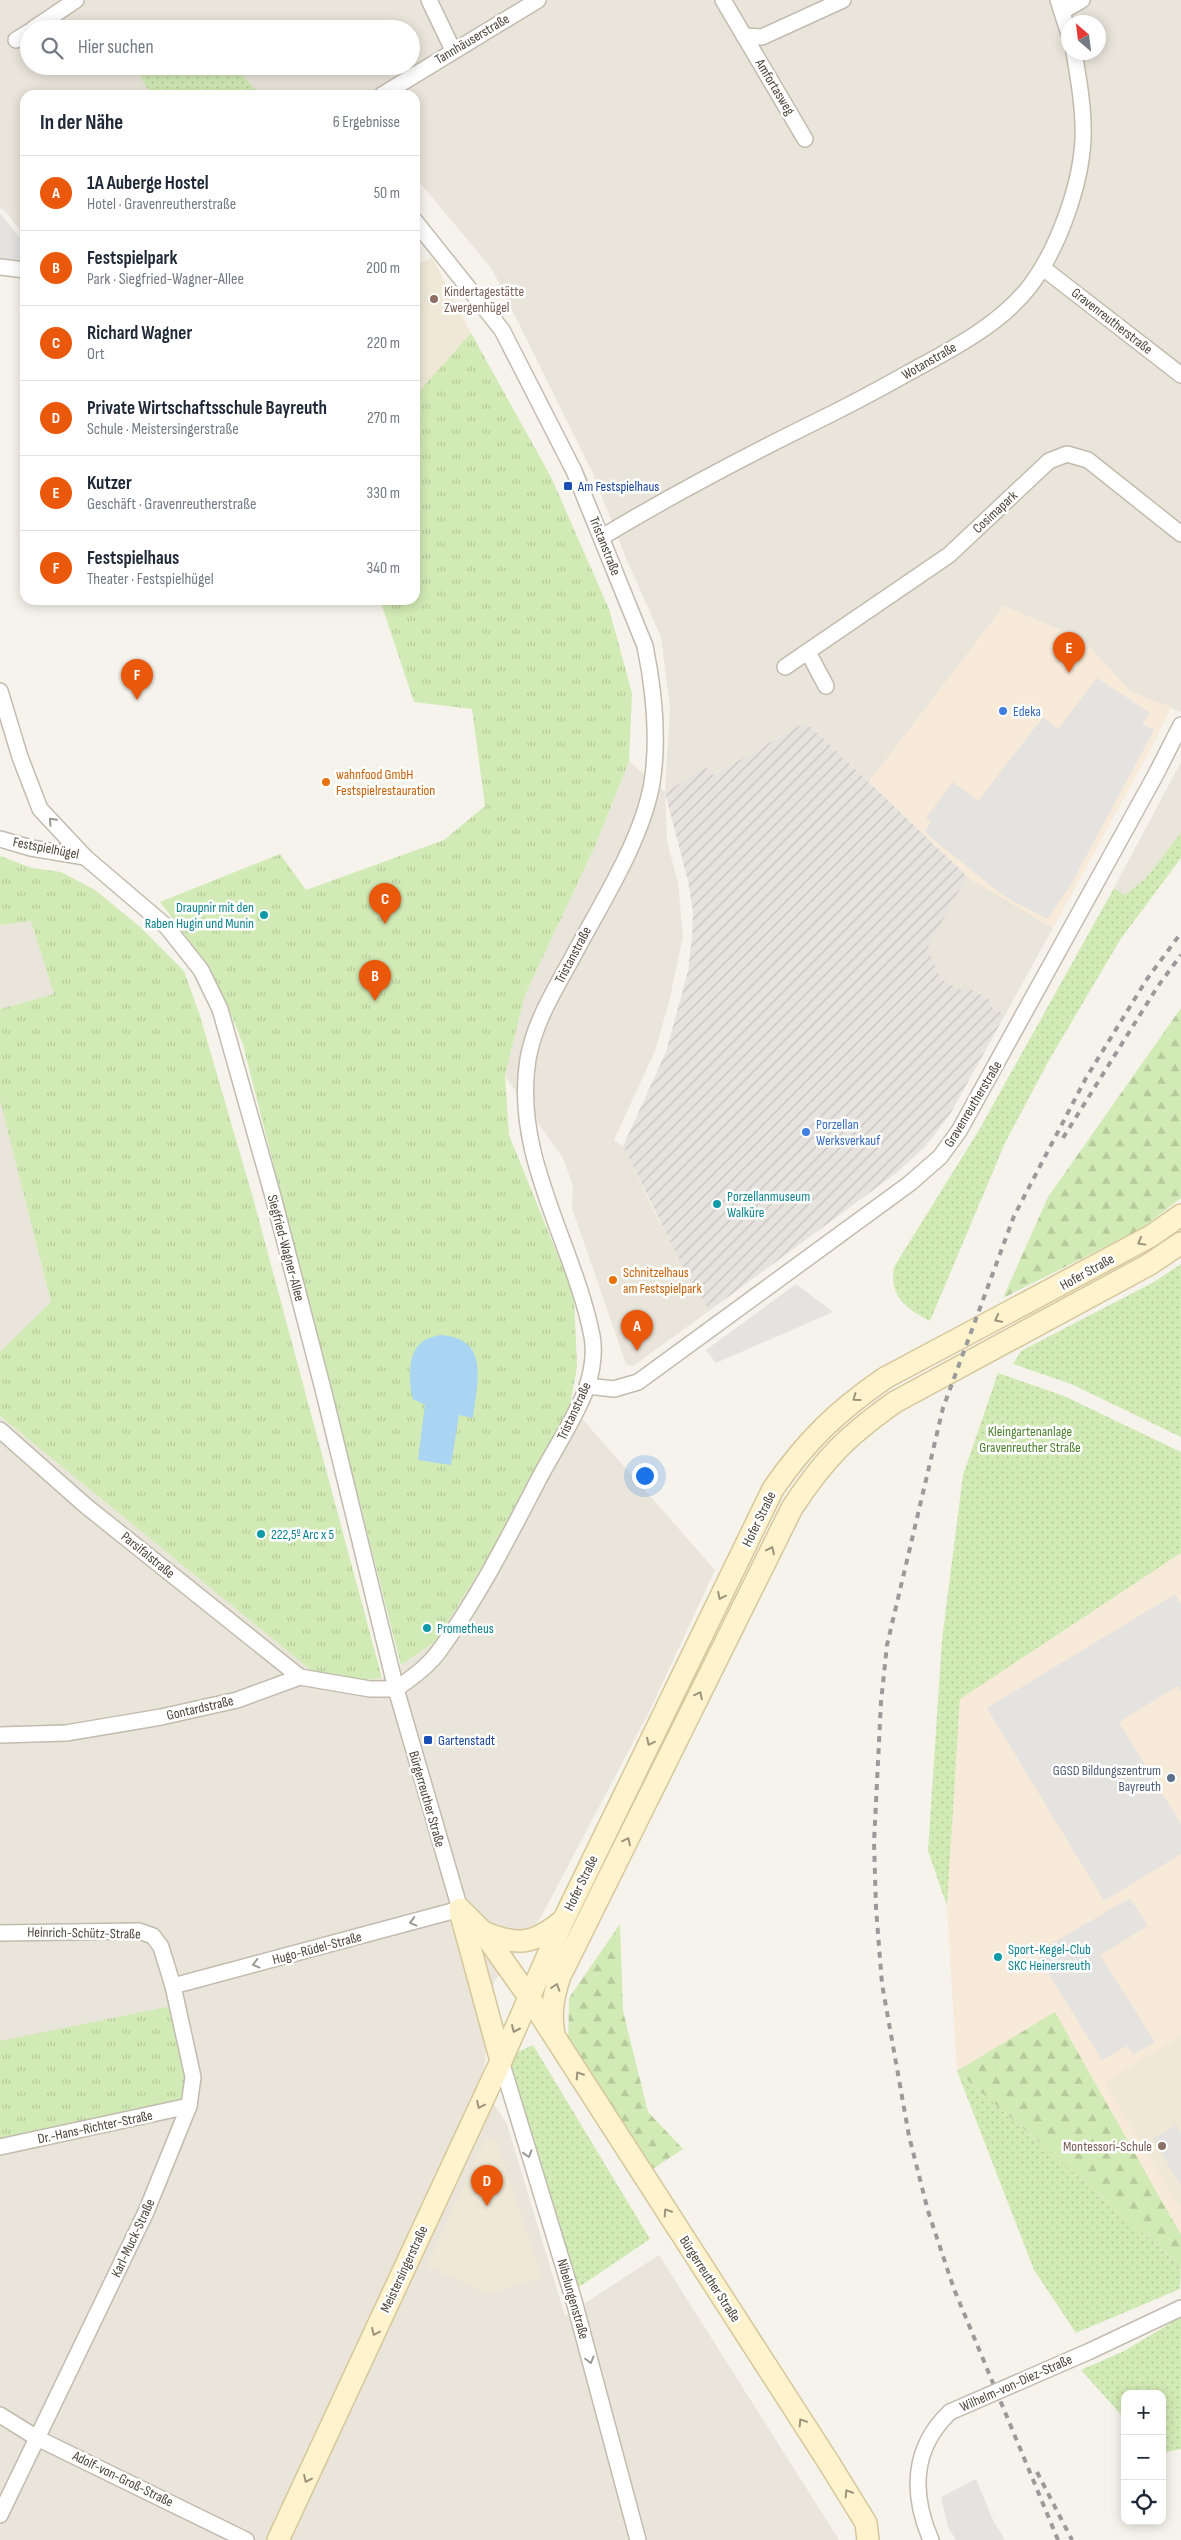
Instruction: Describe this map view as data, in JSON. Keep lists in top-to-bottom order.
{
  "streets": {
    "main road": ["Hofer Straße", "Bürgerreuther Straße", "Meistersingerstraße"],
    "street": [
      "Tannhäuserstraße",
      "Amfortasweg",
      "Gravenreutherstraße",
      "Wotanstraße",
      "Cosimapark",
      "Tristanstraße",
      "Festspielhügel",
      "Siegfried-Wagner-Allee",
      "Parsifalstraße",
      "Gontardstraße",
      "Heinrich-Schütz-Straße",
      "Hugo-Rüdel-Straße",
      "Dr.-Hans-Richter-Straße",
      "Karl-Muck-Straße",
      "Nibelungenstraße",
      "Wilhelm-von-Diez-Straße",
      "Adolf-von-Groß-Straße"
    ]
  },
  "crossings": [
    ["Gravenreutherstraße", "Wotanstraße"],
    ["Gravenreutherstraße", "Tristanstraße"],
    ["Wotanstraße", "Tristanstraße"],
    ["Tristanstraße", "Siegfried-Wagner-Allee"],
    ["Tristanstraße", "Gontardstraße"],
    ["Tristanstraße", "Bürgerreuther Straße"],
    ["Festspielhügel", "Siegfried-Wagner-Allee"],
    ["Siegfried-Wagner-Allee", "Gontardstraße"],
    ["Siegfried-Wagner-Allee", "Bürgerreuther Straße"],
    ["Hofer Straße", "Bürgerreuther Straße"],
    ["Hofer Straße", "Meistersingerstraße"],
    ["Parsifalstraße", "Gontardstraße"],
    ["Gontardstraße", "Bürgerreuther Straße"],
    ["Bürgerreuther Straße", "Hugo-Rüdel-Straße"],
    ["Bürgerreuther Straße", "Meistersingerstraße"],
    ["Heinrich-Schütz-Straße", "Karl-Muck-Straße"],
    ["Hugo-Rüdel-Straße", "Karl-Muck-Straße"],
    ["Dr.-Hans-Richter-Straße", "Karl-Muck-Straße"],
    ["Karl-Muck-Straße", "Adolf-von-Groß-Straße"],
    ["Meistersingerstraße", "Nibelungenstraße"]
  ],
  "one_way": [
    "Festspielhügel",
    "Bürgerreuther Straße",
    "Hugo-Rüdel-Straße",
    "Meistersingerstraße",
    "Nibelungenstraße"
  ],
  "parks": ["Kleingartenanlage Gravenreuther Straße"],
  "places": {
    "other": [
      "Kindertagestätte Zwergenhügel",
      "Edeka",
      "wahnfood GmbH Festspielrestauration",
      "Draupnir mit den Raben Hugin und Munin",
      "Porzellan Werksverkauf",
      "Porzellanmuseum Walküre",
      "Schnitzelhaus am Festspielpark",
      "222,5º Arc x 5",
      "Prometheus",
      "GGSD Bildungszentrum Bayreuth",
      "Sport-Kegel-Club SKC Heinersreuth",
      "Montessori-Schule"
    ],
    "transit": ["Am Festspielhaus", "Gartenstadt"]
  },
  "north": "top left",
  "page": {
    "search": "Hier suchen",
    "heading": ["In der Nähe", "6 Ergebnisse"],
    "list": [
      {
        "mark": "A",
        "name": "1A Auberge Hostel",
        "note": "Hotel · Gravenreutherstraße",
        "value": "50 m"
      },
      {
        "mark": "B",
        "name": "Festspielpark",
        "note": "Park · Siegfried-Wagner-Allee",
        "value": "200 m"
      },
      {
        "mark": "C",
        "name": "Richard Wagner",
        "note": "Ort",
        "value": "220 m"
      },
      {
        "mark": "D",
        "name": "Private Wirtschaftsschule Bayreuth",
        "note": "Schule · Meistersingerstraße",
        "value": "270 m"
      },
      {
        "mark": "E",
        "name": "Kutzer",
        "note": "Geschäft · Gravenreutherstraße",
        "value": "330 m"
      },
      {
        "mark": "F",
        "name": "Festspielhaus",
        "note": "Theater · Festspielhügel",
        "value": "340 m"
      }
    ],
    "pins": [
      "E",
      "F",
      "C",
      "B",
      "A",
      "D"
    ],
    "map_buttons": ["+", "−"]
  }
}
